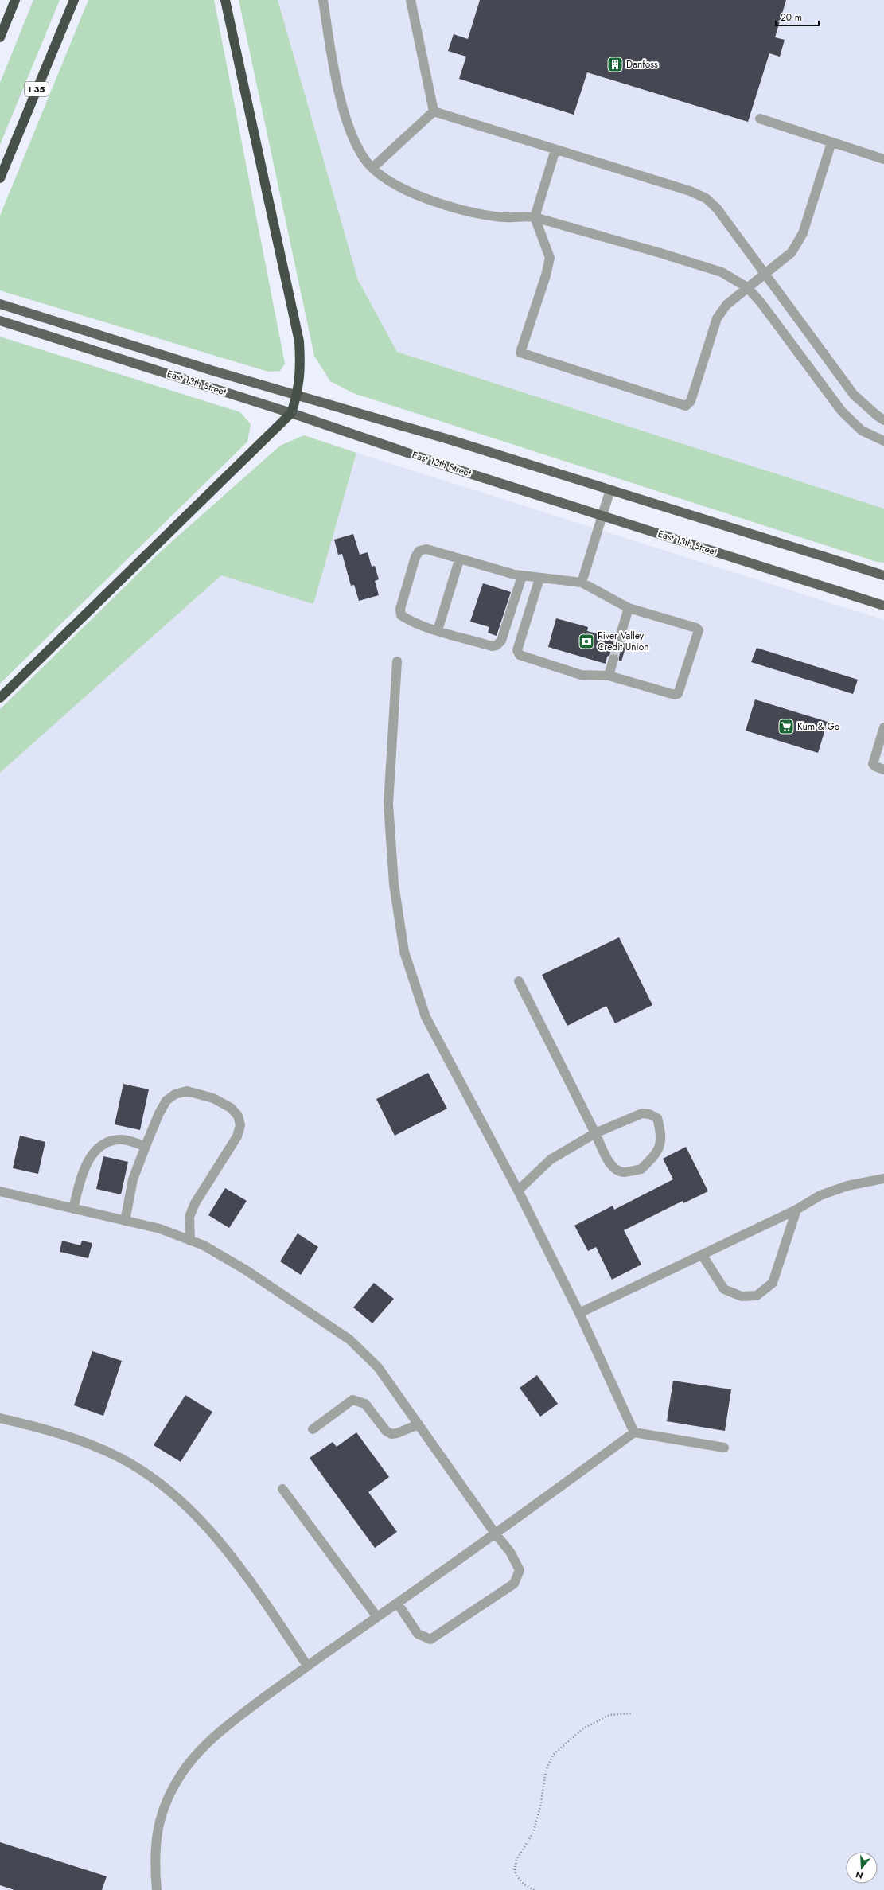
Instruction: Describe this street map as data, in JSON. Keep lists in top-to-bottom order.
{
  "streets": {
    "highway": ["I 35"],
    "main road": ["East 13th Street"]
  },
  "places": {
    "building": ["Danfoss"],
    "bank": ["River Valley Credit Union"],
    "supermarket": ["Kum & Go"]
  },
  "scale_bar": "20 m",
  "north": "bottom"
}
